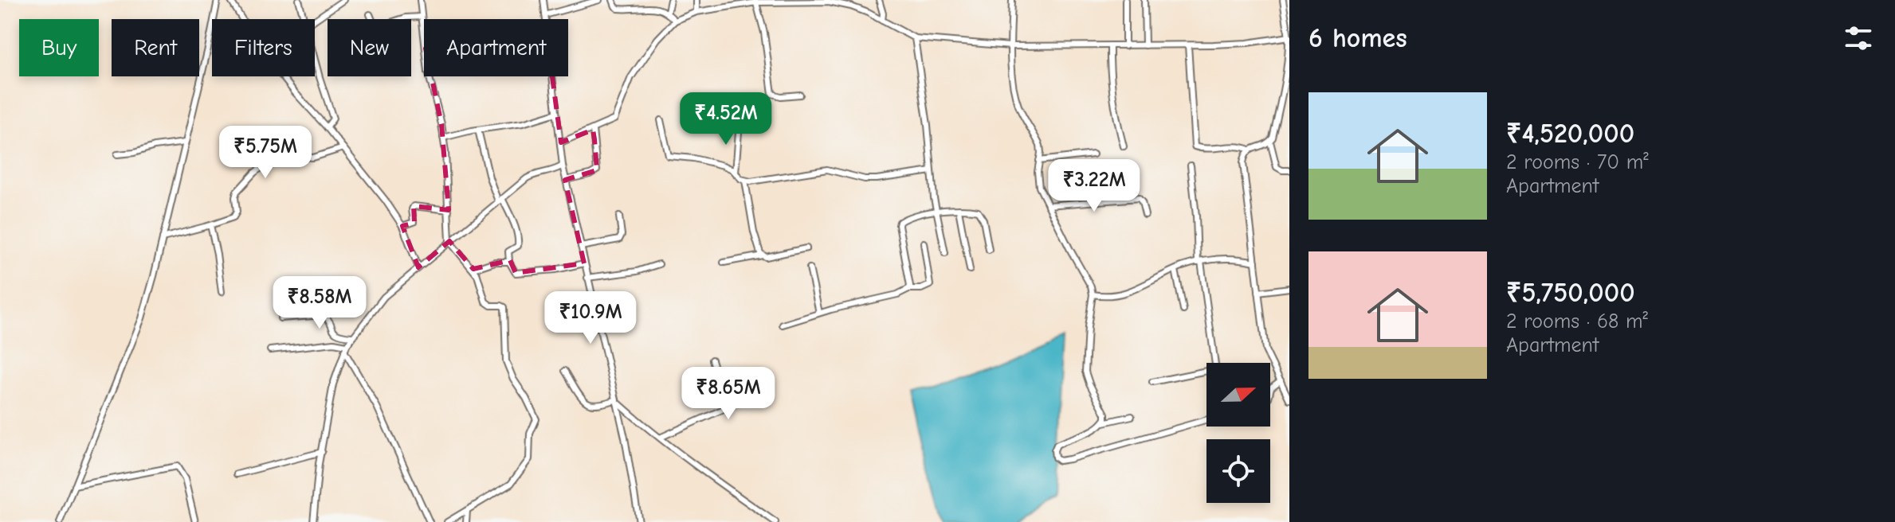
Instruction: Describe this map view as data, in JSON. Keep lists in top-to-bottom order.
{
  "north": "right",
  "page": {
    "heading": "6 homes",
    "chip": [
      "Buy",
      "Rent",
      "Filters",
      "New",
      "Apartment"
    ],
    "list": [
      {
        "name": "₹4,520,000",
        "note": "2 rooms · 70 m² · Apartment"
      },
      {
        "name": "₹5,750,000",
        "note": "2 rooms · 68 m² · Apartment"
      }
    ],
    "price": [
      "₹4.52M",
      "₹5.75M",
      "₹3.22M",
      "₹8.58M",
      "₹10.9M",
      "₹8.65M"
    ]
  }
}
